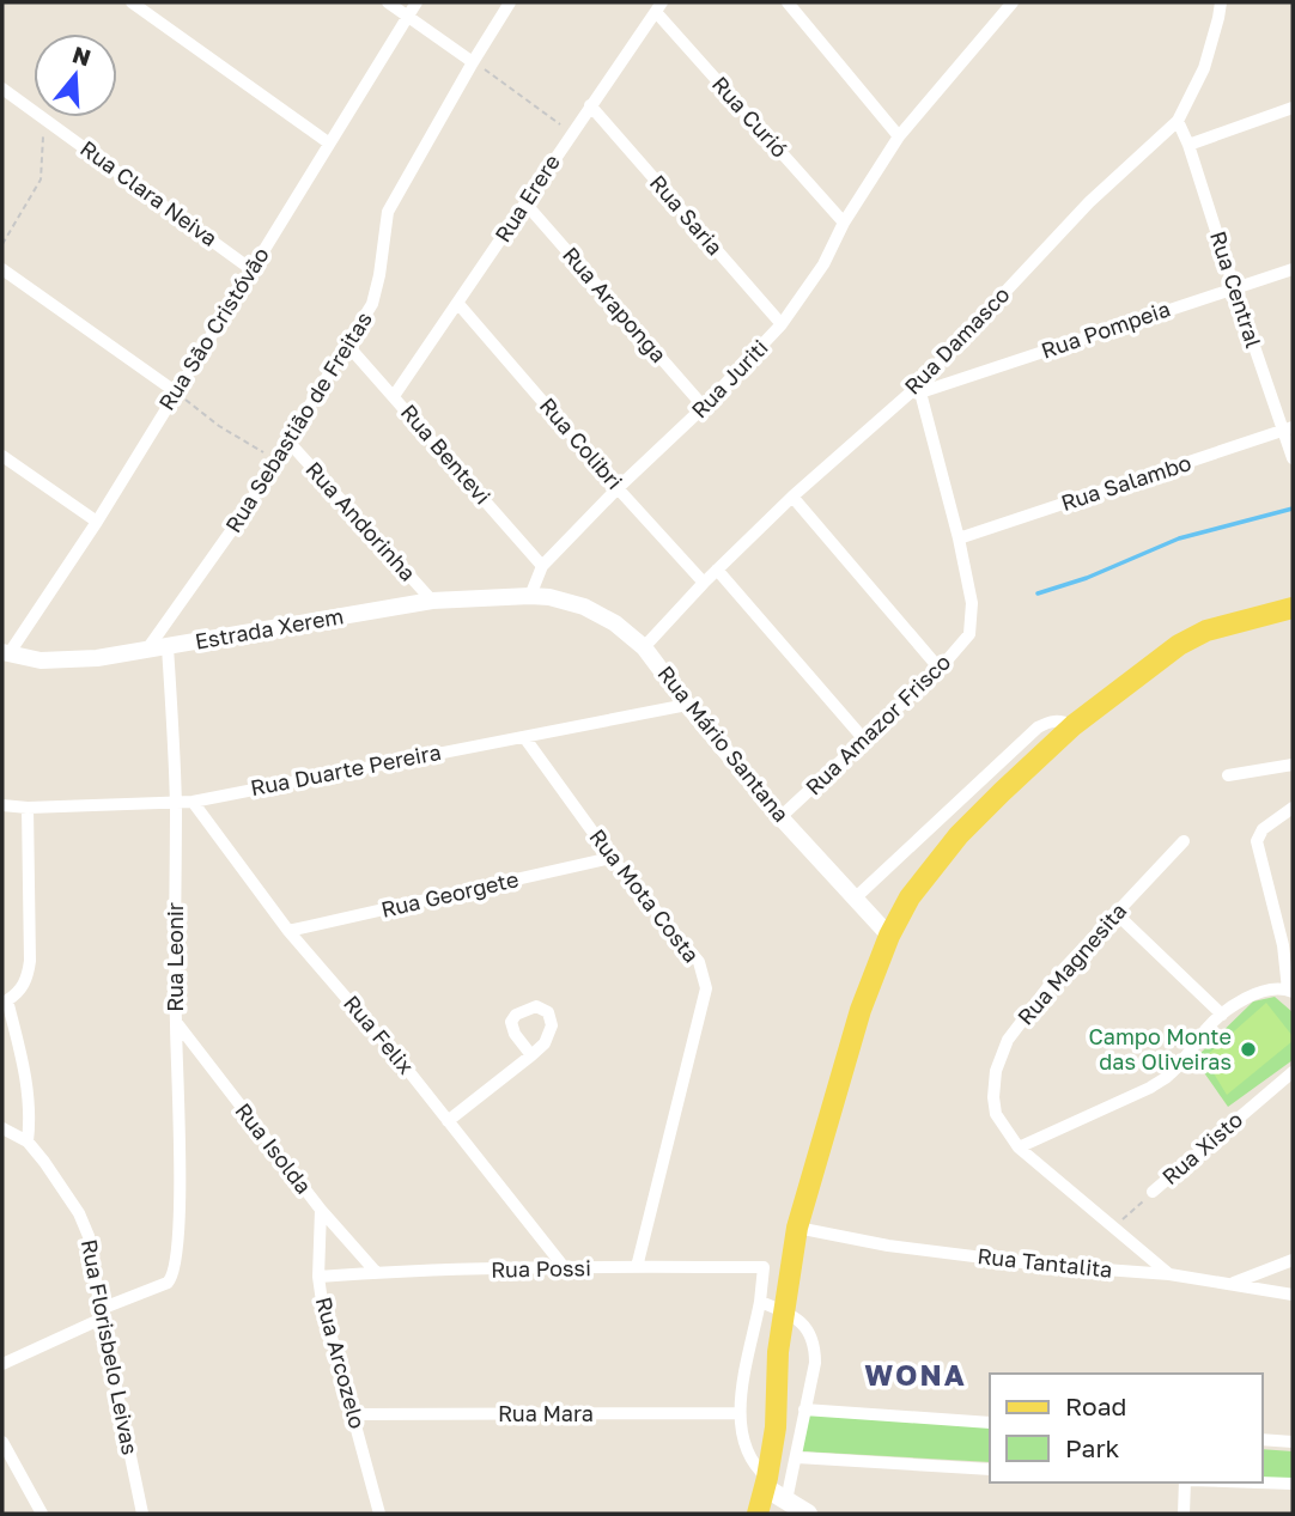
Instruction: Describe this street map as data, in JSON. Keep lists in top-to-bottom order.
{
  "streets": {
    "street": [
      "Rua Curió",
      "Rua Clara Neiva",
      "Rua Erere",
      "Rua Saria",
      "Rua Central",
      "Rua Araponga",
      "Rua São Cristóvão",
      "Rua Pompeia",
      "Rua Damasco",
      "Rua Juriti",
      "Rua Sebastião de Freitas",
      "Rua Colibri",
      "Rua Bentevi",
      "Rua Salambo",
      "Rua Andorinha",
      "Estrada Xerem",
      "Rua Amazor Frisco",
      "Rua Mário Santana",
      "Rua Duarte Pereira",
      "Rua Georgete",
      "Rua Mota Costa",
      "Rua Leonir",
      "Rua Magnesita",
      "Rua Felix",
      "Rua Isolda",
      "Rua Xisto",
      "Rua Tantalita",
      "Rua Possi",
      "Rua Florisbelo Leivas",
      "Rua Arcozelo",
      "Rua Mara"
    ]
  },
  "crossings": [
    ["Rua Curió", "Rua Erere"],
    ["Rua Curió", "Rua Juriti"],
    ["Rua Clara Neiva", "Rua São Cristóvão"],
    ["Rua Erere", "Rua Saria"],
    ["Rua Erere", "Rua Araponga"],
    ["Rua Erere", "Rua Colibri"],
    ["Rua Erere", "Rua Bentevi"],
    ["Rua Saria", "Rua Juriti"],
    ["Rua Central", "Rua Pompeia"],
    ["Rua Central", "Rua Damasco"],
    ["Rua Central", "Rua Salambo"],
    ["Rua Araponga", "Rua Juriti"],
    ["Rua São Cristóvão", "Estrada Xerem"],
    ["Rua Pompeia", "Rua Damasco"],
    ["Rua Pompeia", "Rua Amazor Frisco"],
    ["Rua Damasco", "Rua Colibri"],
    ["Rua Damasco", "Rua Amazor Frisco"],
    ["Rua Damasco", "Rua Mário Santana"],
    ["Rua Juriti", "Rua Colibri"],
    ["Rua Juriti", "Rua Bentevi"],
    ["Rua Juriti", "Estrada Xerem"],
    ["Rua Juriti", "Rua Mário Santana"],
    ["Rua Sebastião de Freitas", "Rua Bentevi"],
    ["Rua Sebastião de Freitas", "Rua Andorinha"],
    ["Rua Sebastião de Freitas", "Estrada Xerem"],
    ["Rua Salambo", "Rua Amazor Frisco"],
    ["Rua Andorinha", "Estrada Xerem"],
    ["Estrada Xerem", "Rua Mário Santana"],
    ["Estrada Xerem", "Rua Leonir"],
    ["Rua Amazor Frisco", "Rua Mário Santana"],
    ["Rua Mário Santana", "Rua Duarte Pereira"],
    ["Rua Duarte Pereira", "Rua Mota Costa"],
    ["Rua Duarte Pereira", "Rua Leonir"],
    ["Rua Duarte Pereira", "Rua Felix"],
    ["Rua Georgete", "Rua Mota Costa"],
    ["Rua Georgete", "Rua Felix"],
    ["Rua Mota Costa", "Rua Possi"],
    ["Rua Leonir", "Rua Isolda"],
    ["Rua Leonir", "Rua Florisbelo Leivas"],
    ["Rua Magnesita", "Rua Xisto"],
    ["Rua Magnesita", "Rua Tantalita"],
    ["Rua Felix", "Rua Possi"],
    ["Rua Isolda", "Rua Possi"],
    ["Rua Isolda", "Rua Arcozelo"],
    ["Rua Possi", "Rua Arcozelo"],
    ["Rua Arcozelo", "Rua Mara"]
  ],
  "districts": ["WONA"],
  "places": ["Campo Monte das Oliveiras"],
  "legend": ["Road", "Park"],
  "north": "top"
}
